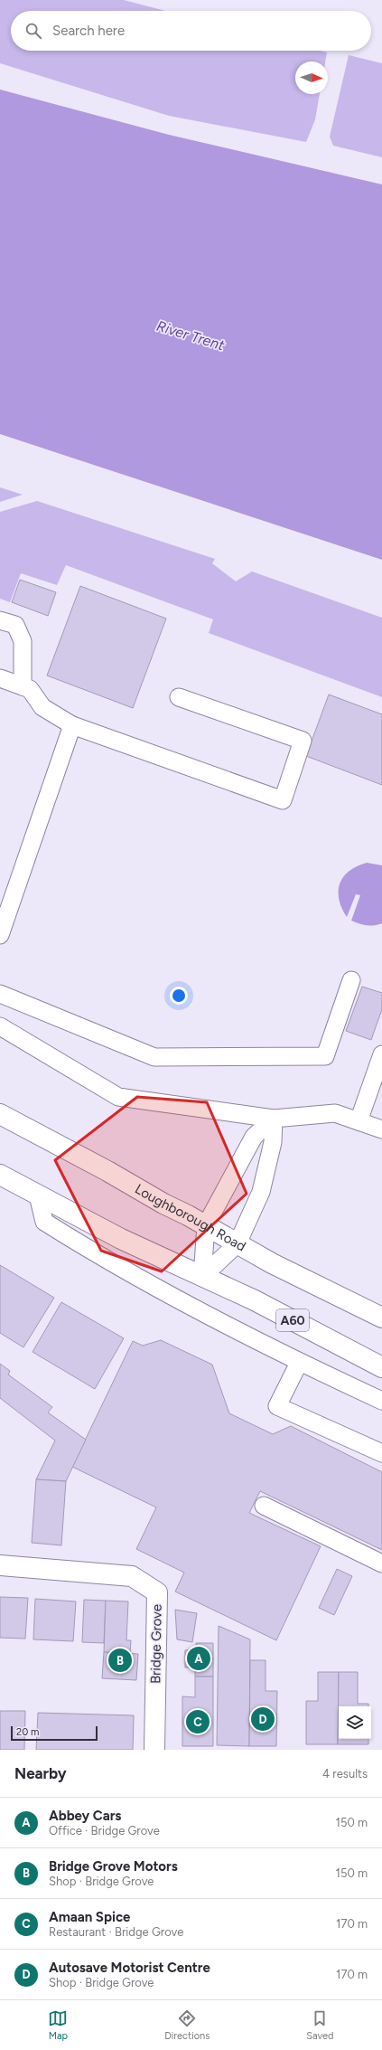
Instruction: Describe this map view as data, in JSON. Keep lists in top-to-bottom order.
{
  "streets": {
    "main road": ["Loughborough Road", "A60", "Bridge Grove"]
  },
  "water": ["River Trent"],
  "scale_bar": "20 m",
  "north": "right",
  "page": {
    "search": "Search here",
    "pins": [
      "A",
      "B",
      "D",
      "C"
    ],
    "scale": "20 m",
    "heading": ["Nearby", "4 results"],
    "list": [
      {
        "mark": "A",
        "name": "Abbey Cars",
        "note": "Office · Bridge Grove",
        "value": "150 m"
      },
      {
        "mark": "B",
        "name": "Bridge Grove Motors",
        "note": "Shop · Bridge Grove",
        "value": "150 m"
      },
      {
        "mark": "C",
        "name": "Amaan Spice",
        "note": "Restaurant · Bridge Grove",
        "value": "170 m"
      },
      {
        "mark": "D",
        "name": "Autosave Motorist Centre",
        "note": "Shop · Bridge Grove",
        "value": "170 m"
      }
    ],
    "nav": ["Map", "Directions", "Saved"]
  }
}
